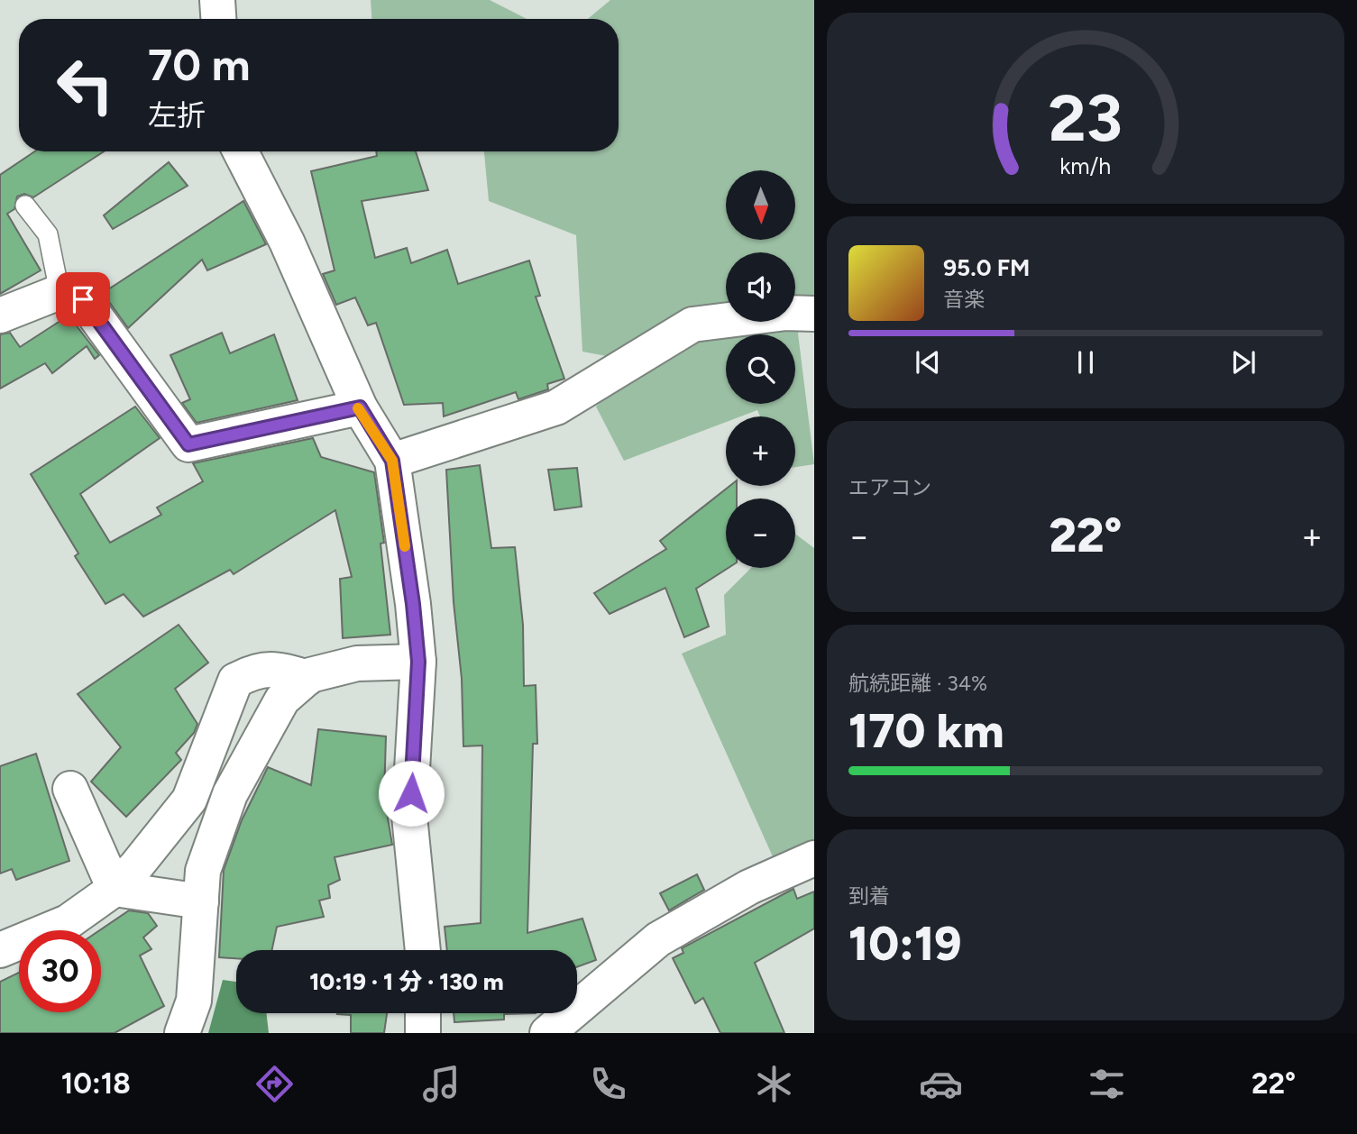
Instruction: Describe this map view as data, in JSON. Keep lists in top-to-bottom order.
{
  "north": "bottom",
  "page": {
    "turn": ["70 m", "左折"],
    "map_buttons": ["+", "−"],
    "song": ["95.0 FM", "音楽"],
    "tile": [
      "エアコン",
      ["航続距離 · 34%", "170 km"],
      ["到着", "10:19"]
    ],
    "heat": ["−", "22°", "+"],
    "limit": "30",
    "trip": "10:19 · 1 分 · 130 m",
    "tabs": ["10:18", "22°"],
    "gauge": ["23", "km/h"]
  }
}
